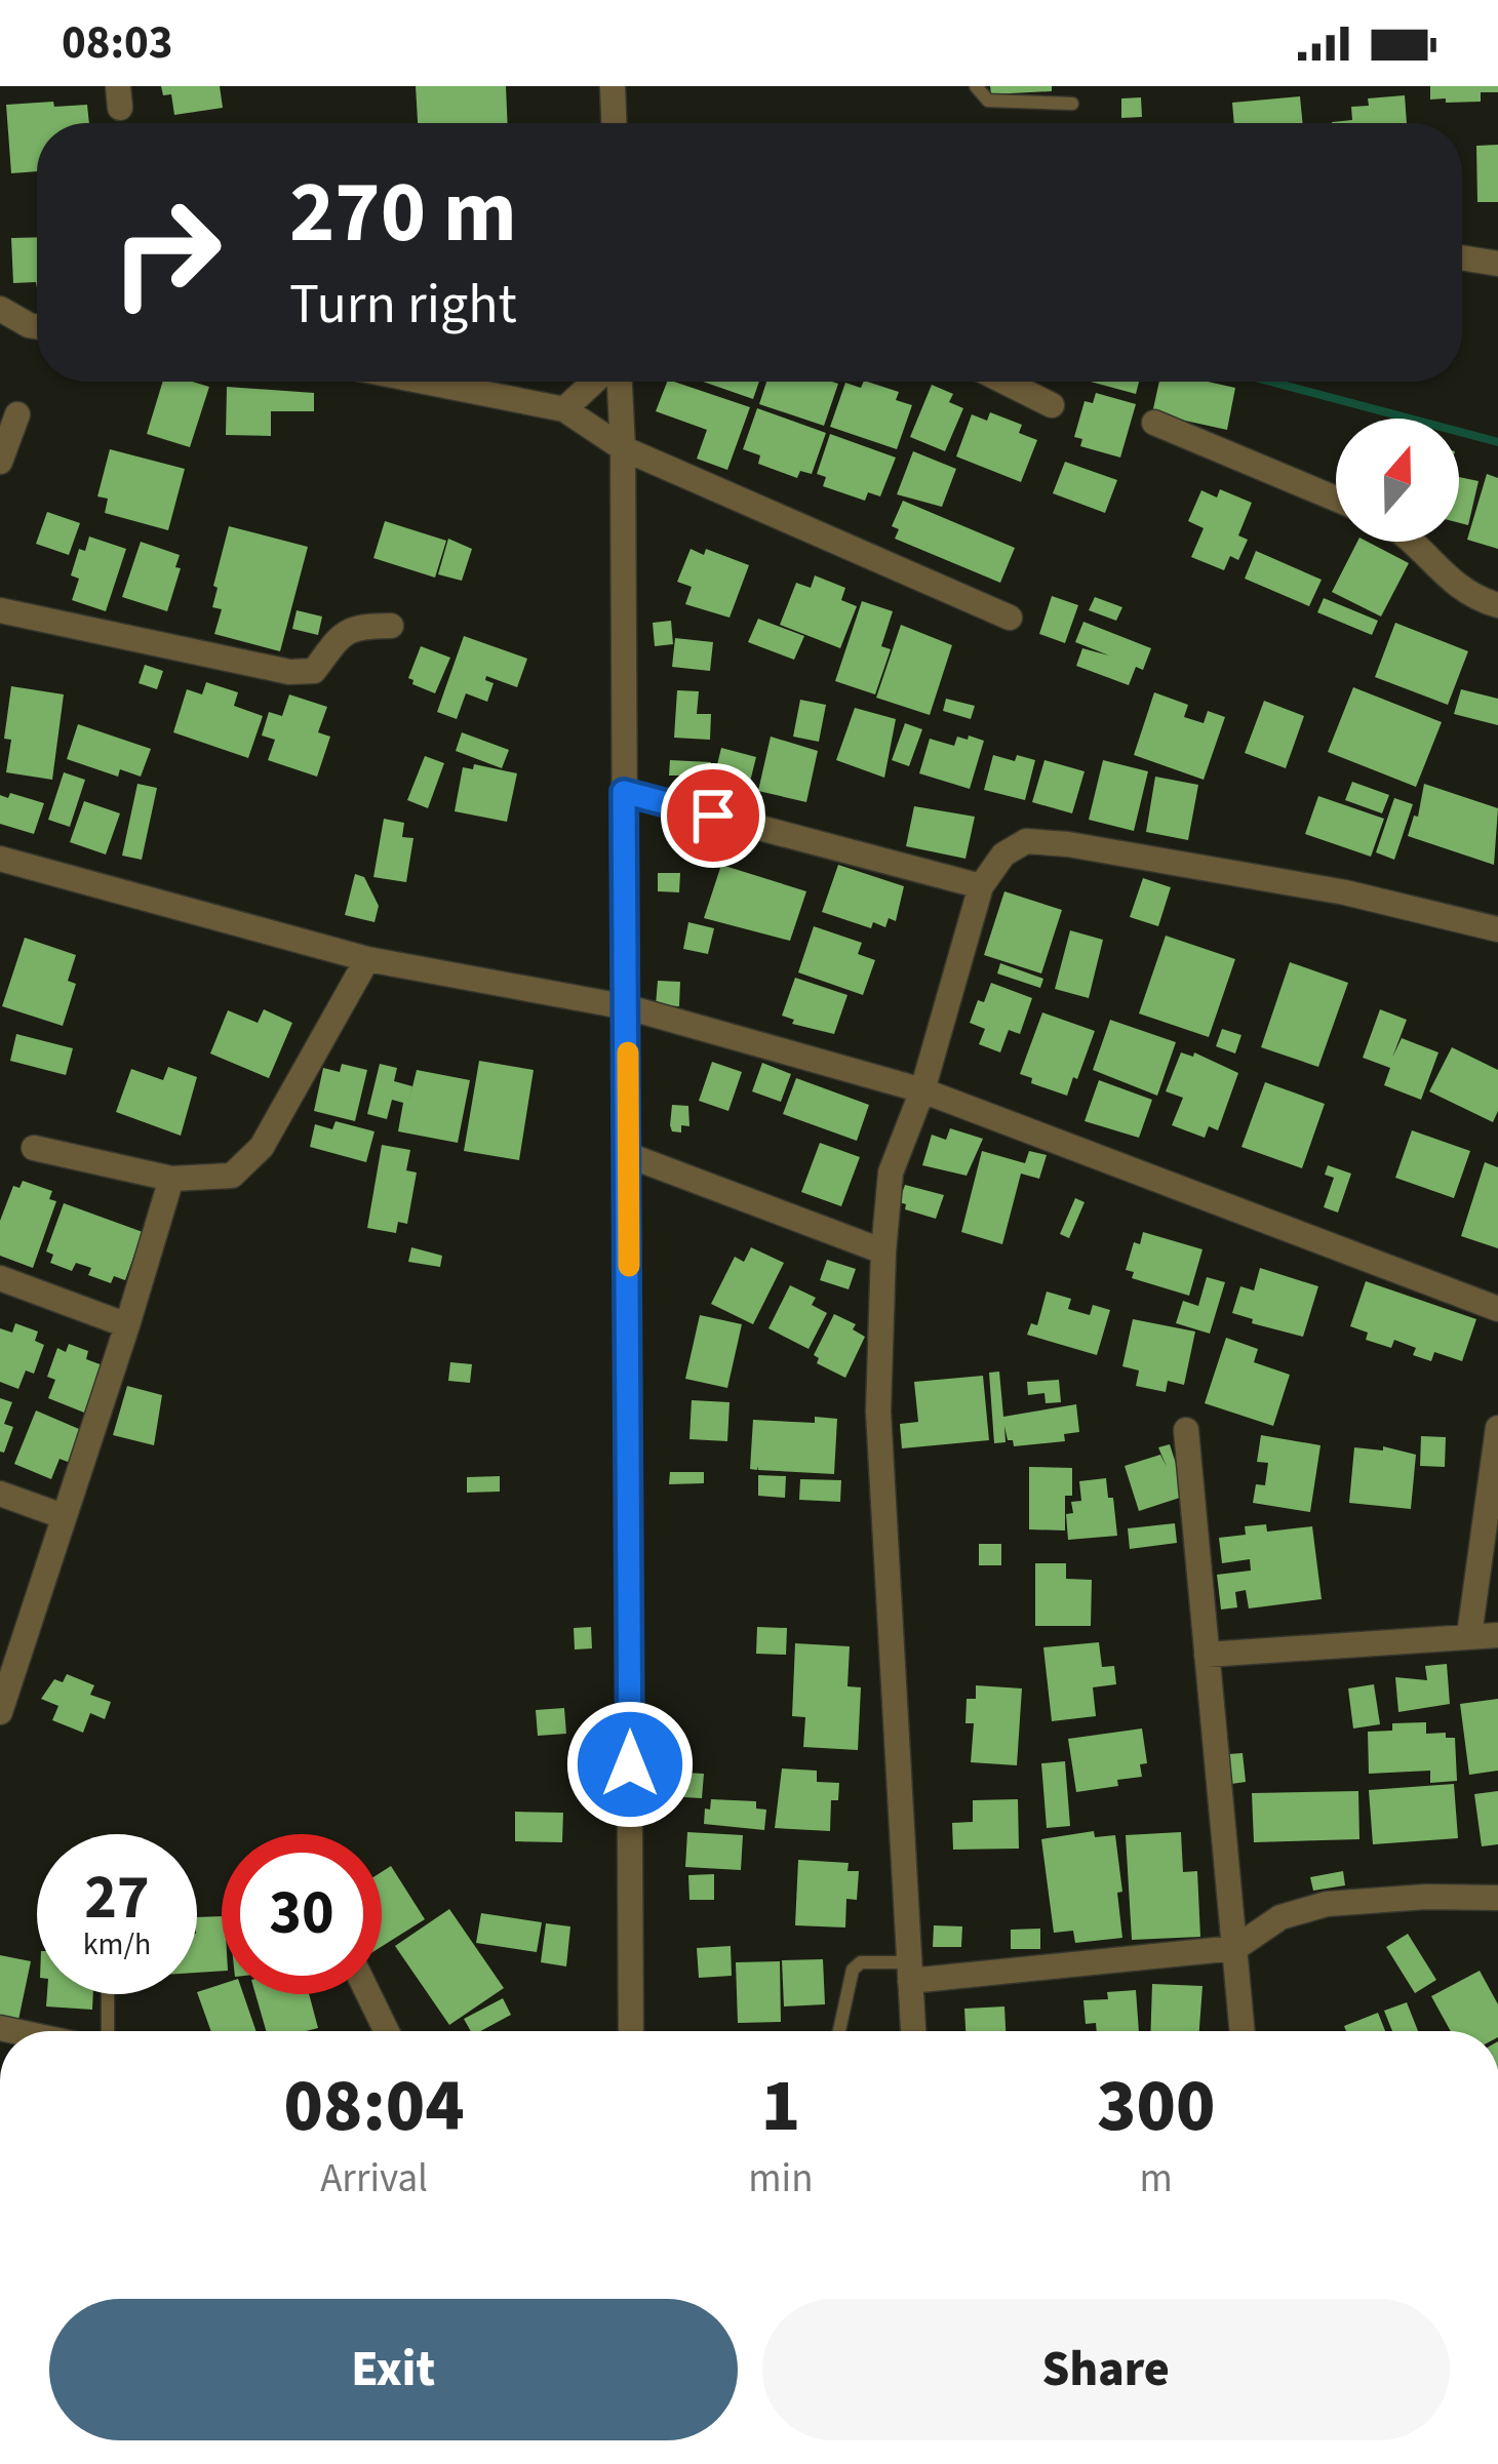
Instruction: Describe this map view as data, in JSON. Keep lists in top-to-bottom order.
{
  "north": "top",
  "page": {
    "status": "08:03",
    "turn": ["270 m", "Turn right"],
    "speed": "27 km/h",
    "limit": "30",
    "eta": [
      "08:04",
      "Arrival",
      "1",
      "min",
      "300",
      "m"
    ],
    "buttons": ["Exit", "Share"]
  }
}
